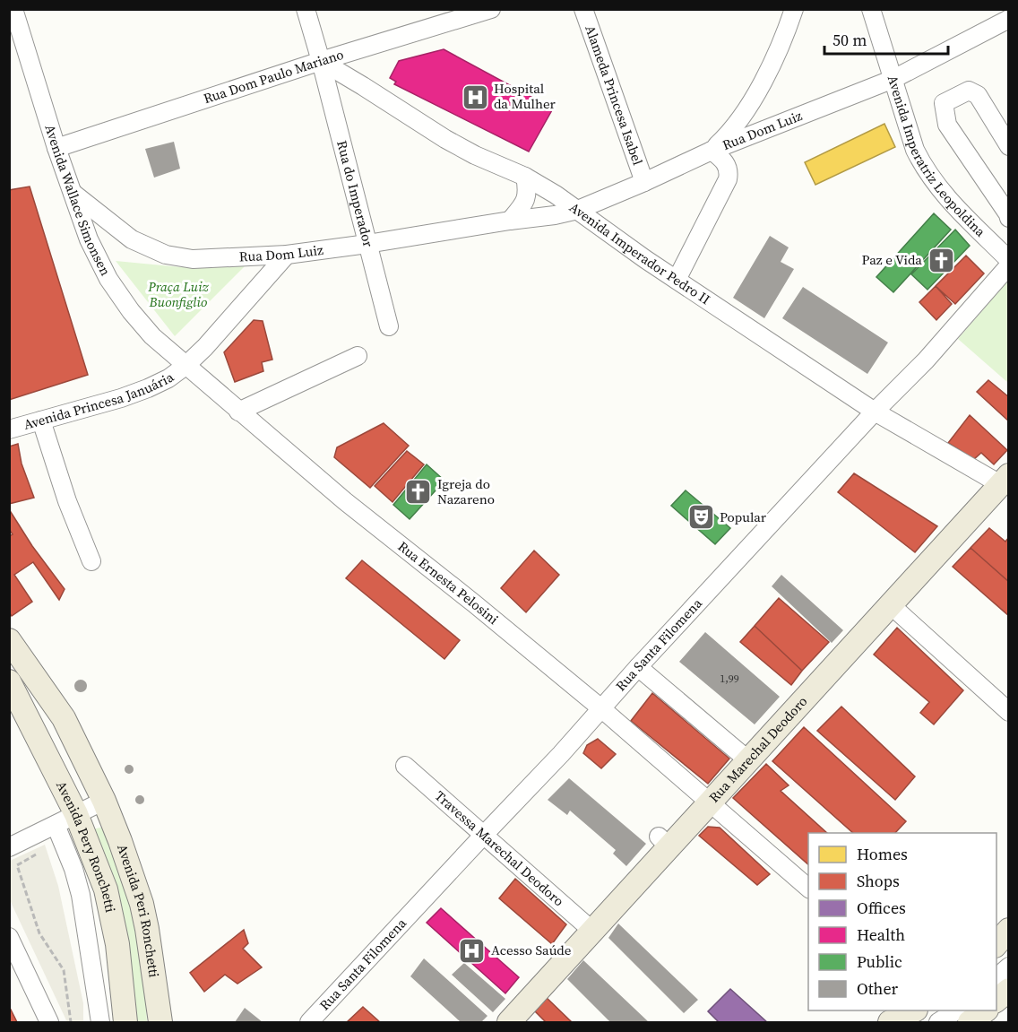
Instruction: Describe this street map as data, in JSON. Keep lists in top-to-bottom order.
{
  "streets": {
    "main road": ["Rua Marechal Deodoro", "Avenida Pery Ronchetti", "Avenida Peri Ronchetti"],
    "street": [
      "Rua Dom Paulo Mariano",
      "Alameda Princesa Isabel",
      "Rua Dom Luiz",
      "Avenida Imperatriz Leopoldina",
      "Rua do Imperador",
      "Avenida Wallace Simonsen",
      "Avenida Imperador Pedro II",
      "Avenida Princesa Januária",
      "Rua Ernesta Pelosini",
      "Rua Santa Filomena",
      "Travessa Marechal Deodoro"
    ]
  },
  "crossings": [
    ["Rua Dom Paulo Mariano", "Rua do Imperador"],
    ["Rua Dom Paulo Mariano", "Avenida Wallace Simonsen"],
    ["Rua Dom Paulo Mariano", "Avenida Imperador Pedro II"],
    ["Alameda Princesa Isabel", "Rua Dom Luiz"],
    ["Rua Dom Luiz", "Avenida Imperatriz Leopoldina"],
    ["Rua Dom Luiz", "Rua do Imperador"],
    ["Rua Dom Luiz", "Avenida Wallace Simonsen"],
    ["Rua Dom Luiz", "Avenida Imperador Pedro II"],
    ["Rua Dom Luiz", "Avenida Princesa Januária"],
    ["Rua do Imperador", "Avenida Imperador Pedro II"],
    ["Avenida Wallace Simonsen", "Avenida Princesa Januária"],
    ["Avenida Wallace Simonsen", "Rua Ernesta Pelosini"],
    ["Avenida Imperador Pedro II", "Rua Santa Filomena"],
    ["Avenida Imperador Pedro II", "Rua Marechal Deodoro"],
    ["Avenida Princesa Januária", "Rua Ernesta Pelosini"],
    ["Rua Ernesta Pelosini", "Rua Santa Filomena"],
    ["Rua Ernesta Pelosini", "Rua Marechal Deodoro"],
    ["Rua Santa Filomena", "Travessa Marechal Deodoro"],
    ["Rua Marechal Deodoro", "Travessa Marechal Deodoro"]
  ],
  "parks": ["Praça Luiz Buonfiglio"],
  "places": {
    "hospital": ["Hospital da Mulher", "Acesso Saúde"],
    "church": ["Paz e Vida", "Igreja do Nazareno"],
    "theatre": ["Popular"]
  },
  "house_numbers": ["1,99"],
  "legend": [
    "Homes",
    "Shops",
    "Offices",
    "Health",
    "Public",
    "Other"
  ],
  "scale_bar": "50 m"
}
